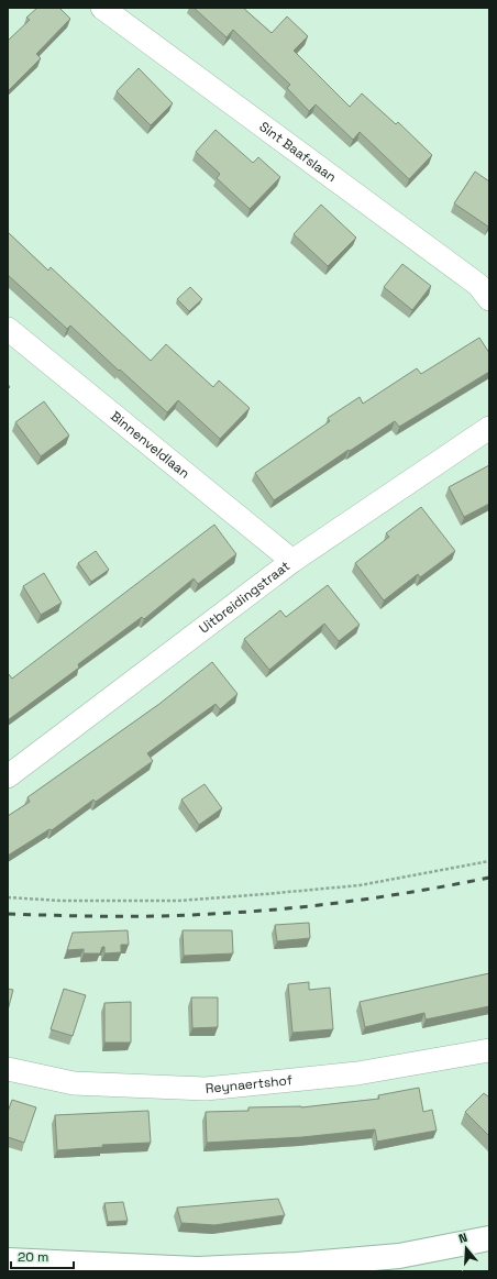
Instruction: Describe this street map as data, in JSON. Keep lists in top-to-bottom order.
{
  "streets": {
    "street": [
      "Sint Baafslaan",
      "Binnenveldlaan",
      "Uitbreidingstraat",
      "Reynaertshof"
    ]
  },
  "crossings": [
    ["Binnenveldlaan", "Uitbreidingstraat"]
  ],
  "scale_bar": "20 m",
  "north": "top"
}
